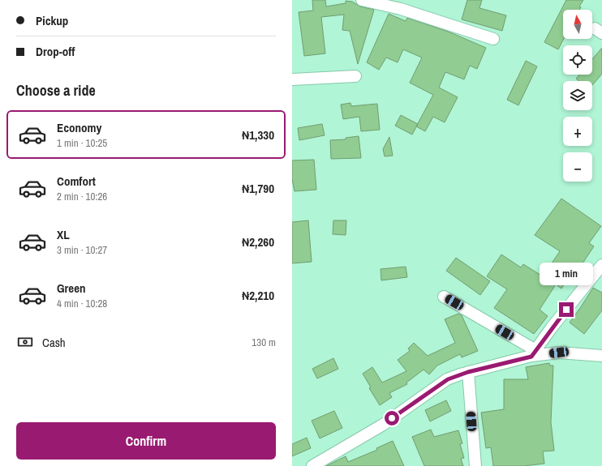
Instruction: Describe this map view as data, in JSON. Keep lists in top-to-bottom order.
{
  "north": "top",
  "page": {
    "banner": ["Pickup", "Drop-off"],
    "map_buttons": ["+", "−"],
    "heading": "Choose a ride",
    "list": [
      {
        "name": "Economy",
        "note": "1 min · 10:25",
        "value": "₦1,330"
      },
      {
        "name": "Comfort",
        "note": "2 min · 10:26",
        "value": "₦1,790"
      },
      {
        "name": "XL",
        "note": "3 min · 10:27",
        "value": "₦2,260"
      },
      {
        "name": "Green",
        "note": "4 min · 10:28",
        "value": "₦2,210"
      }
    ],
    "bubble": "1 min",
    "pay": ["Cash", "130 m"],
    "buttons": "Confirm"
  }
}
